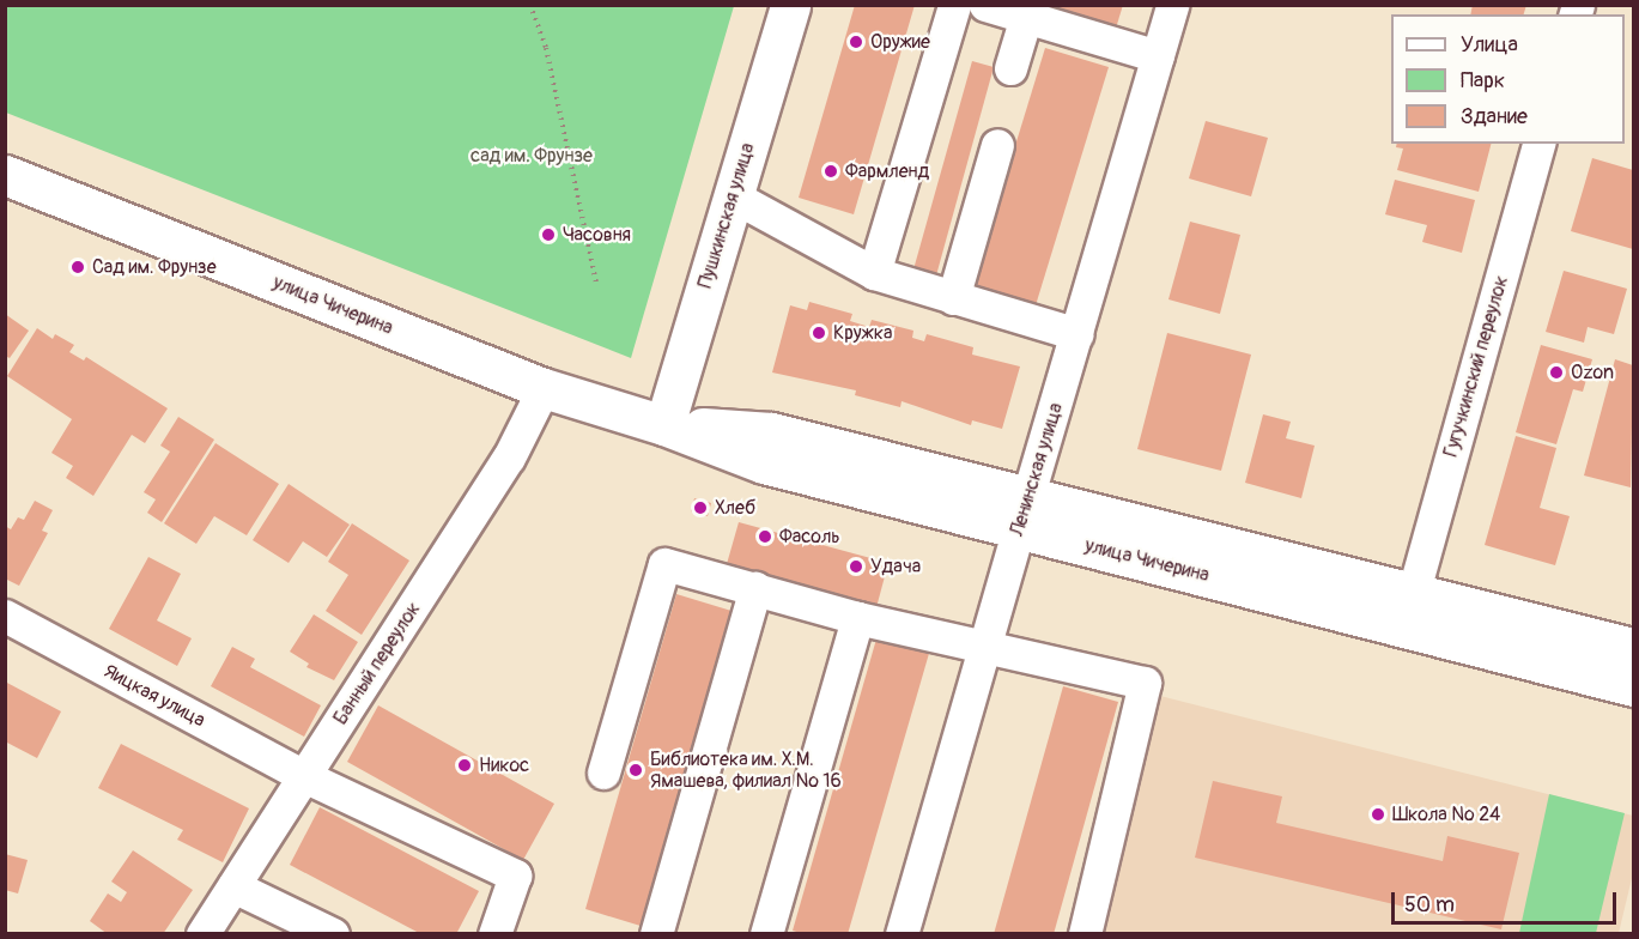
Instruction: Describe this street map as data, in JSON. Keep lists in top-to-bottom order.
{
  "streets": {
    "main road": ["Пушкинская улица", "улица Чичерина"],
    "street": [
      "Гугучкинский переулок",
      "Ленинская улица",
      "Банный переулок",
      "Яицкая улица"
    ]
  },
  "crossings": [
    ["Пушкинская улица", "улица Чичерина"],
    ["улица Чичерина", "Гугучкинский переулок"],
    ["улица Чичерина", "Ленинская улица"],
    ["улица Чичерина", "Банный переулок"],
    ["Банный переулок", "Яицкая улица"]
  ],
  "parks": ["сад им. Фрунзе"],
  "places": [
    "Оружие",
    "Фармленд",
    "Часовня",
    "Сад им. Фрунзе",
    "Кружка",
    "Ozon",
    "Хлеб",
    "Фасоль",
    "Удача",
    "Никос",
    "Библиотека им. Х.М. Ямашева, филиал № 16",
    "Школа № 24"
  ],
  "legend": ["Улица", "Парк", "Здание"],
  "scale_bar": "50 m"
}
